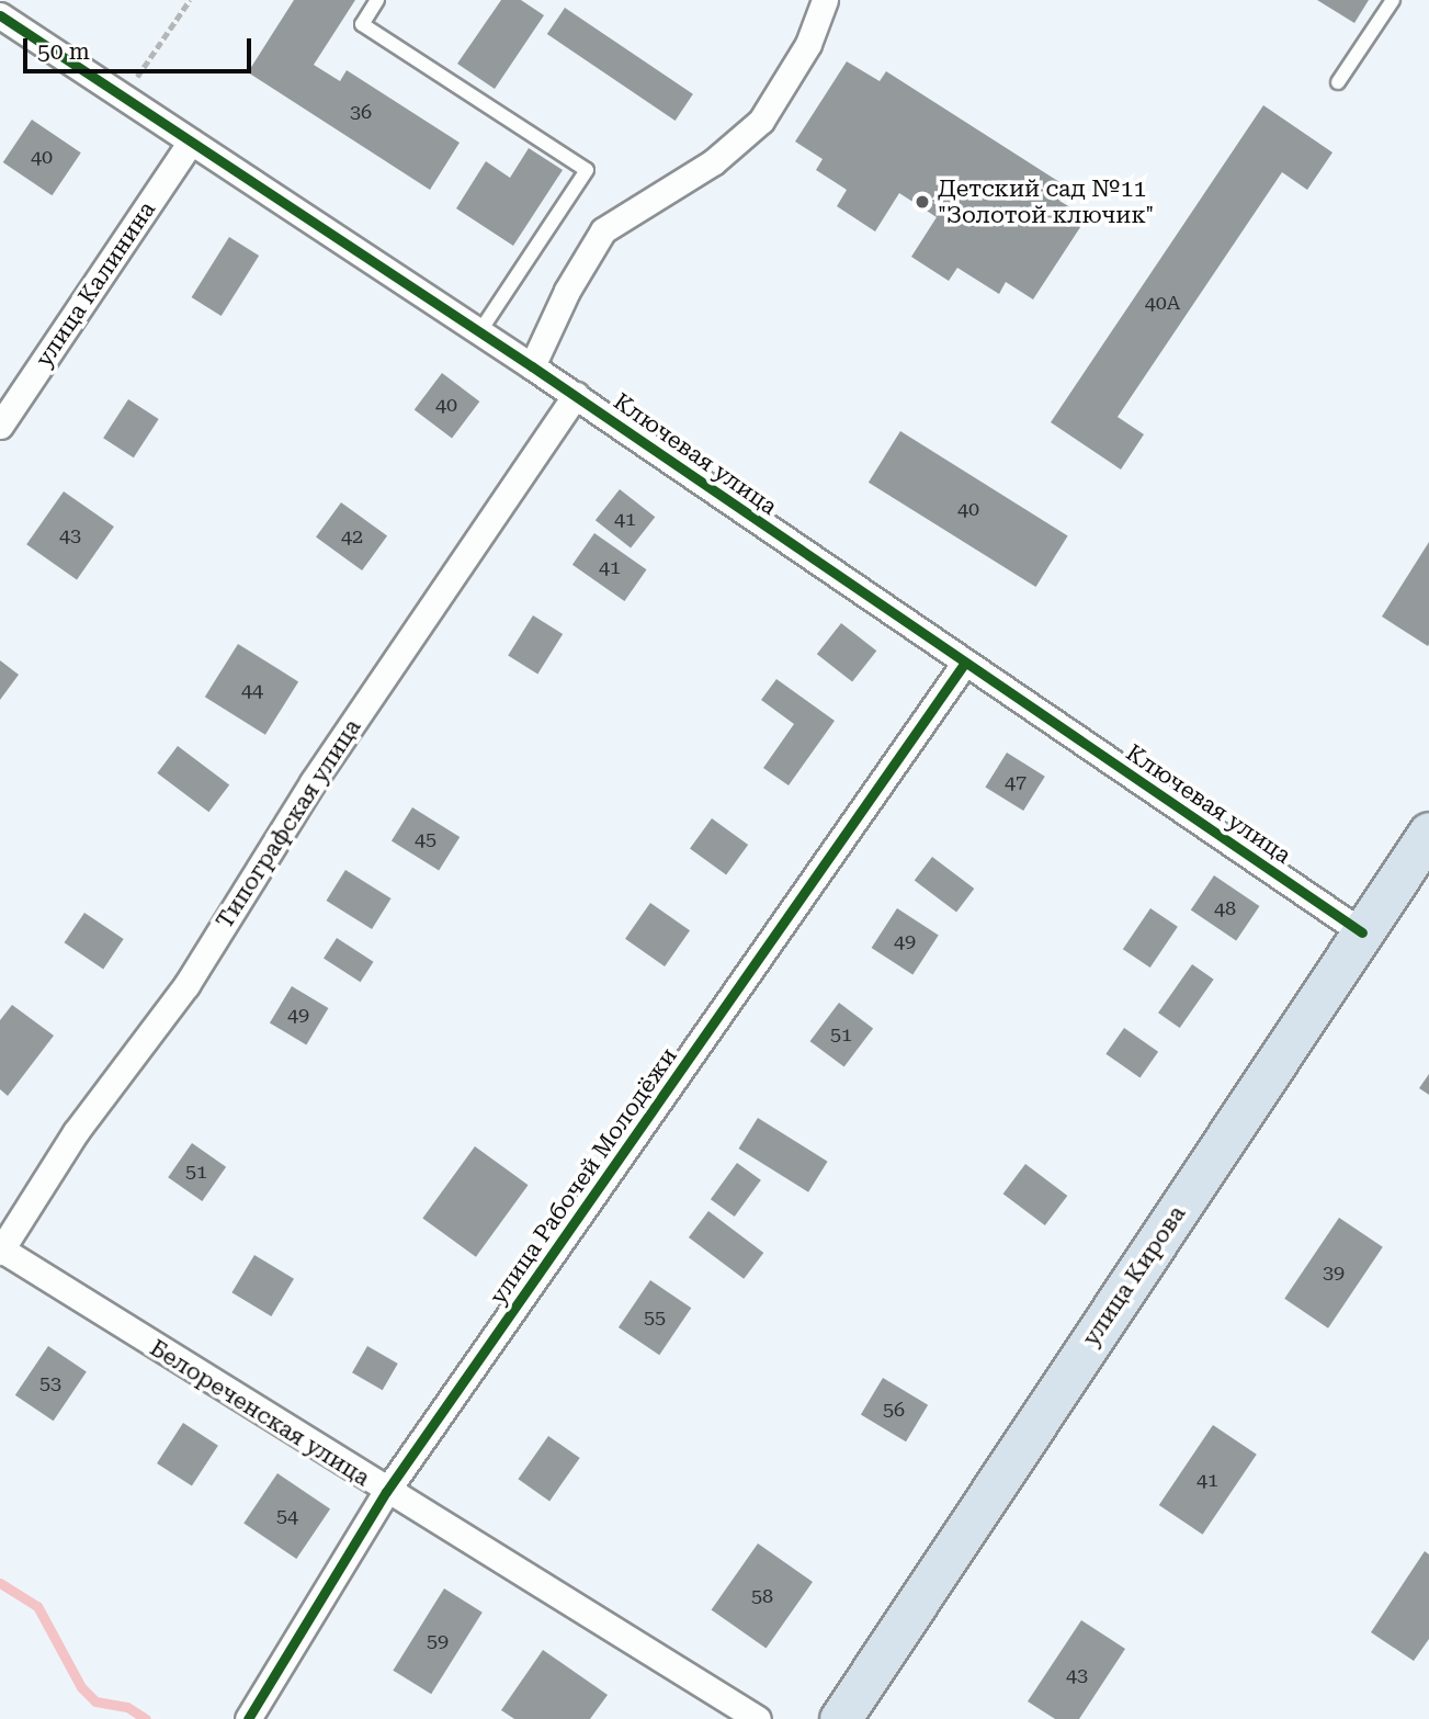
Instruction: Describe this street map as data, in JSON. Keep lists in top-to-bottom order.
{
  "streets": {
    "main road": ["улица Кирова"],
    "street": [
      "улица Калинина",
      "Ключевая улица",
      "Типографская улица",
      "улица Рабочей Молодёжи",
      "Белореченская улица"
    ]
  },
  "crossings": [
    ["улица Калинина", "Ключевая улица"],
    ["Ключевая улица", "Типографская улица"],
    ["Ключевая улица", "улица Рабочей Молодёжи"],
    ["Ключевая улица", "улица Кирова"],
    ["Типографская улица", "Белореченская улица"],
    ["улица Рабочей Молодёжи", "Белореченская улица"]
  ],
  "places": ["Детский сад №11 \"Золотой ключик\""],
  "house_numbers": [
    "36",
    "40",
    "40А",
    "40",
    "40",
    "41",
    "43",
    "42",
    "41",
    "44",
    "47",
    "45",
    "48",
    "49",
    "49",
    "51",
    "51",
    "39",
    "55",
    "53",
    "56",
    "41",
    "54",
    "58",
    "59",
    "43"
  ],
  "scale_bar": "50 m"
}
